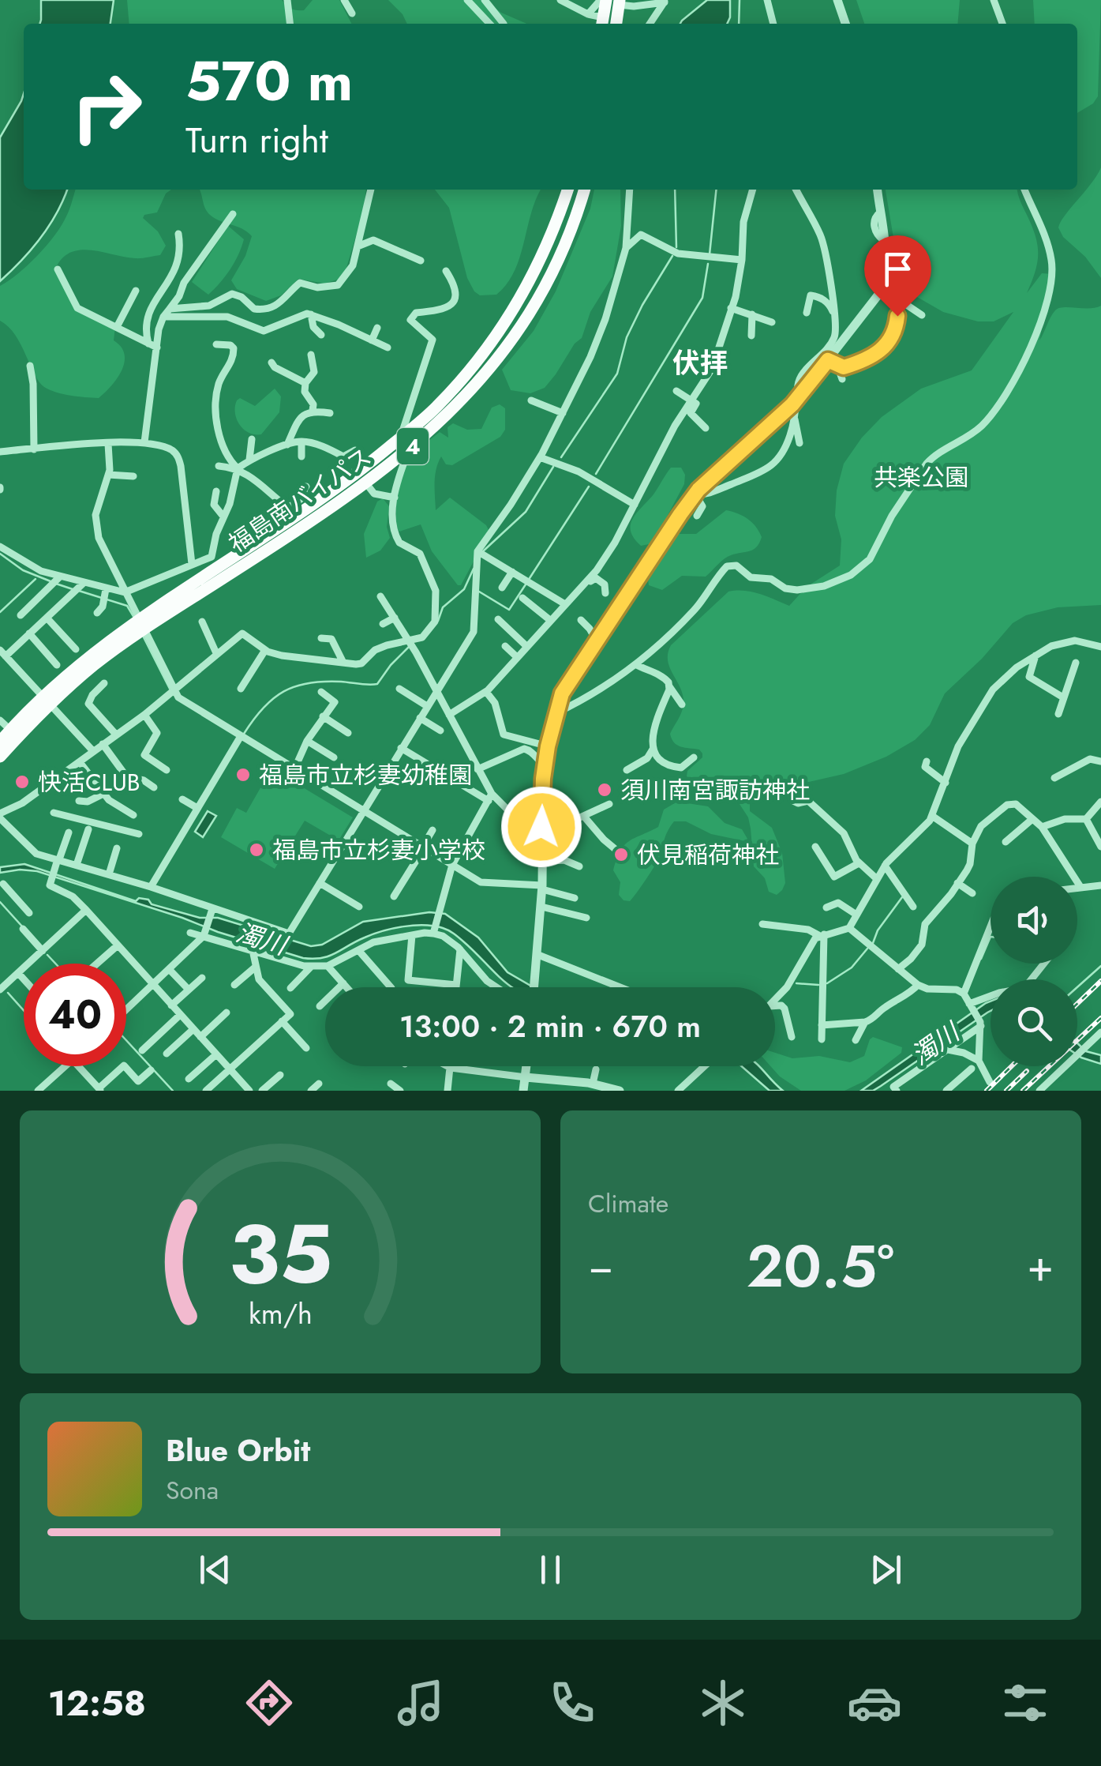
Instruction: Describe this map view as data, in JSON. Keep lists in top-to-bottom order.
{
  "streets": {
    "highway": ["4", "福島南バイパス"]
  },
  "districts": ["伏拝"],
  "water": ["濁川"],
  "parks": ["共楽公園"],
  "places": [
    "福島市立杉妻幼稚園",
    "快活CLUB",
    "須川南宮諏訪神社",
    "福島市立杉妻小学校",
    "伏見稲荷神社"
  ],
  "page": {
    "turn": ["570 m", "Turn right"],
    "limit": "40",
    "trip": "13:00 · 2 min · 670 m",
    "tile": "Climate",
    "heat": ["−", "20.5°", "+"],
    "song": ["Blue Orbit", "Sona"],
    "tabs": "12:58",
    "gauge": ["35", "km/h"]
  }
}
